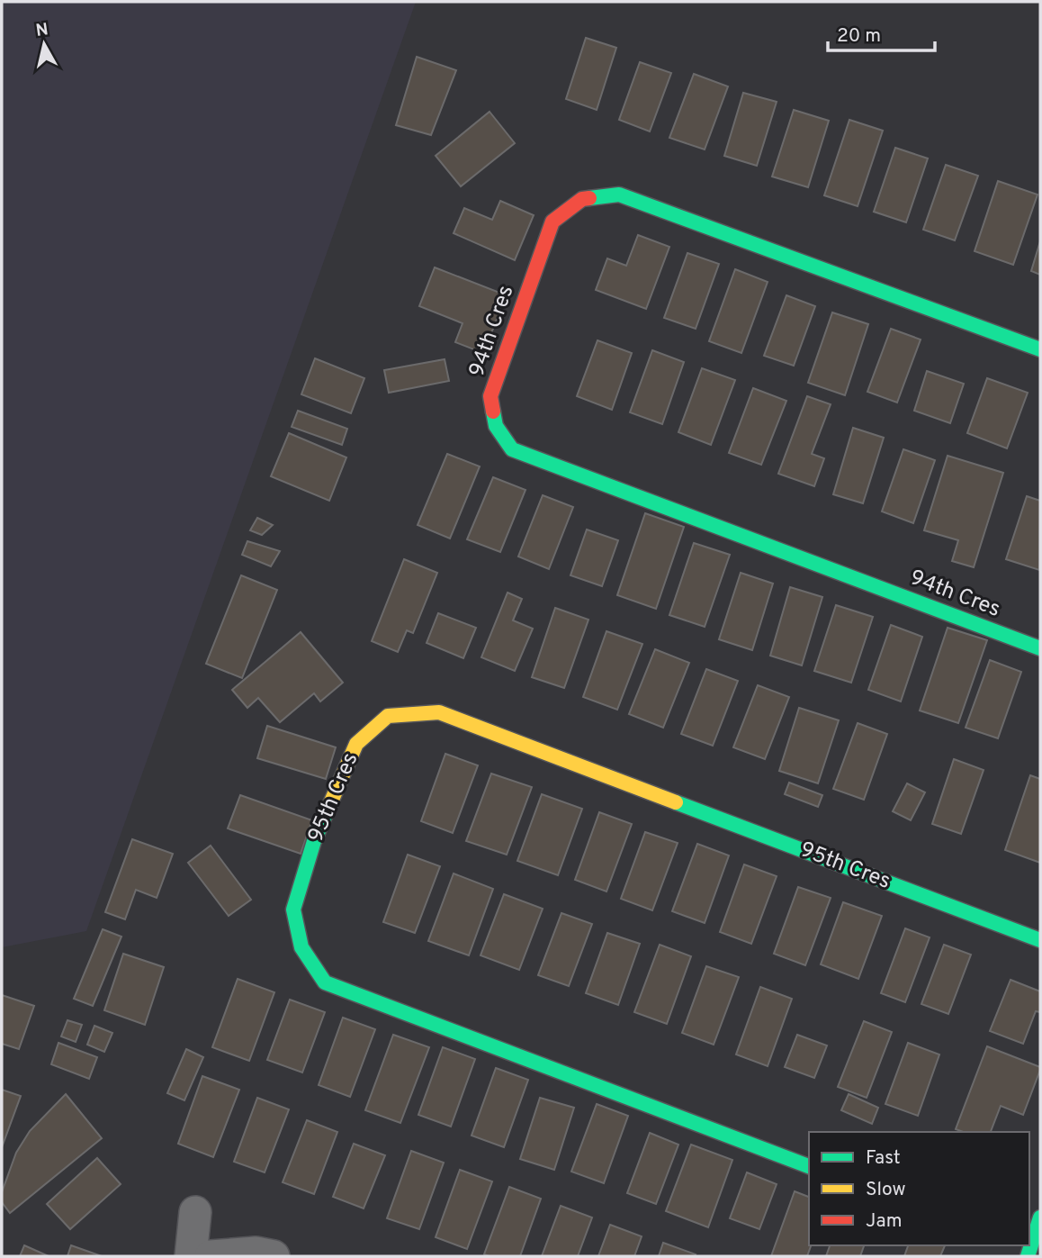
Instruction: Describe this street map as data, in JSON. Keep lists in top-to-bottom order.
{
  "streets": {
    "street": ["94th Cres", "95th Cres"]
  },
  "legend": ["Fast", "Slow", "Jam"],
  "scale_bar": "20 m",
  "north": "top"
}
